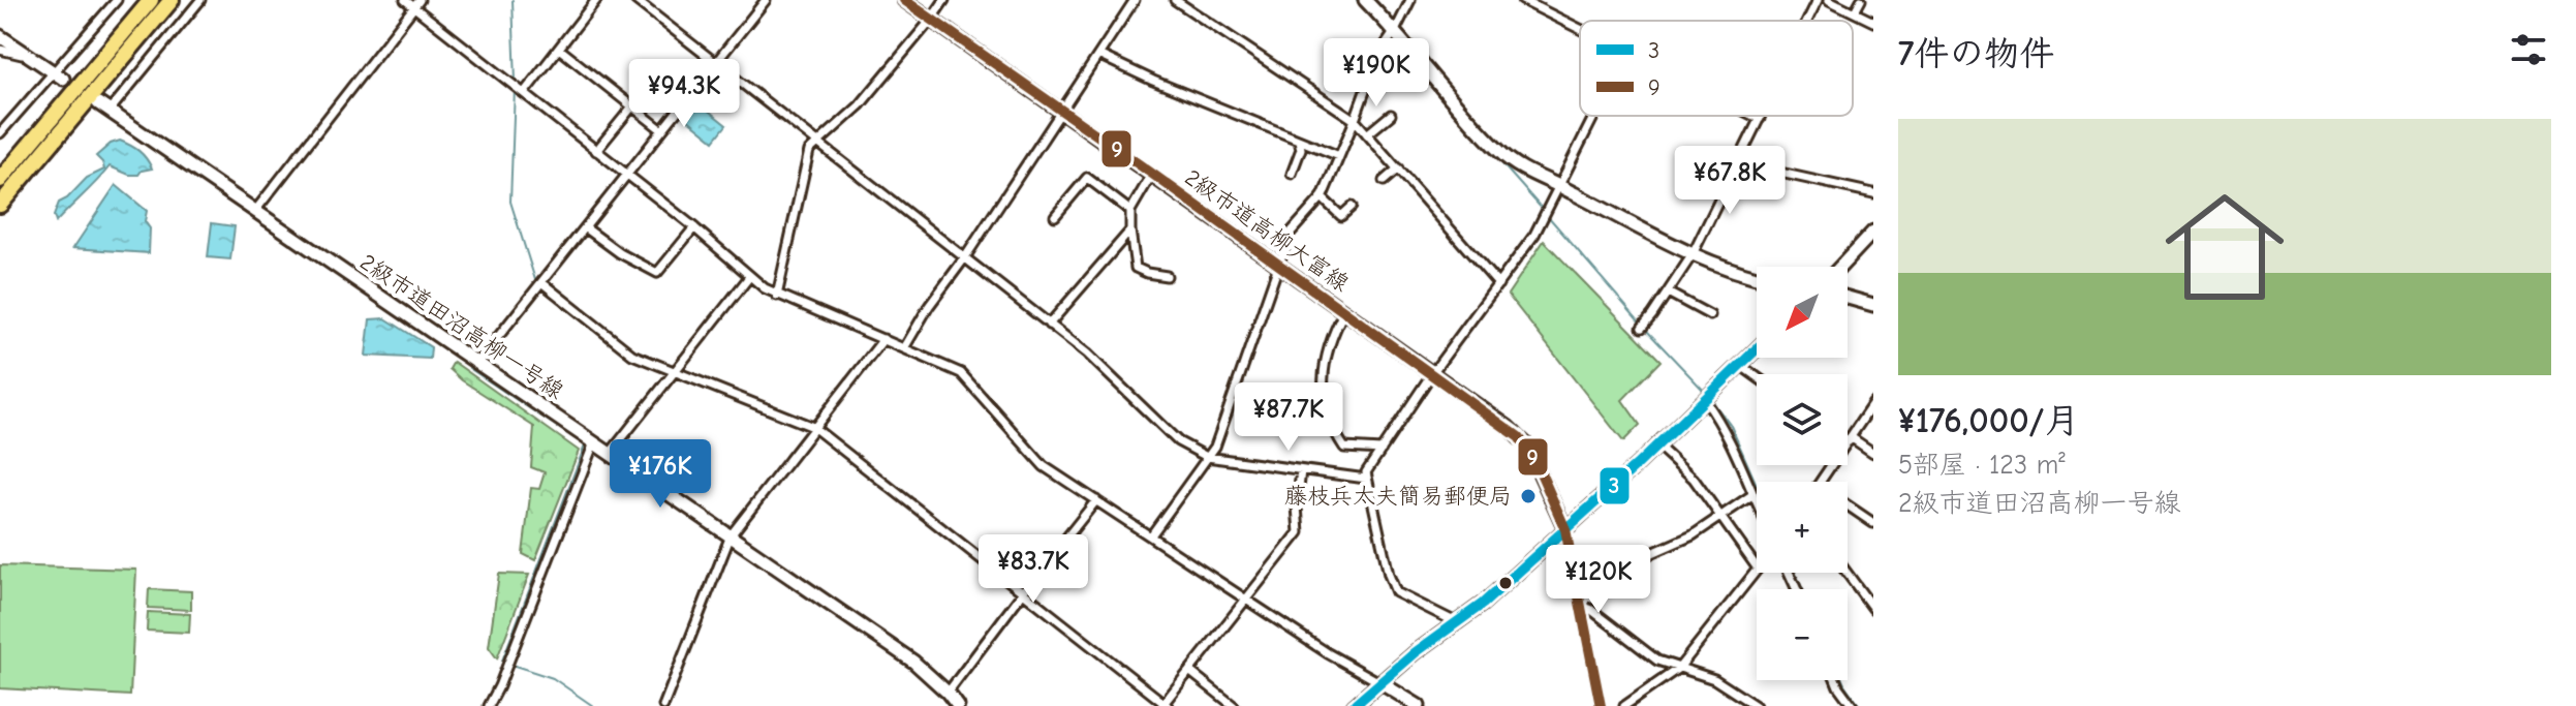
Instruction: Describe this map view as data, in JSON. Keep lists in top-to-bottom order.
{
  "streets": {
    "street": ["2級市道高柳大富線", "2級市道田沼高柳一号線"]
  },
  "places": ["藤枝兵太夫簡易郵便局"],
  "lines": ["transit line 9", "transit line 3"],
  "legend": ["3", "9"],
  "north": "bottom left",
  "page": {
    "heading": "7件の物件",
    "price": [
      "¥190K",
      "¥94.3K",
      "¥67.8K",
      "¥87.7K",
      "¥176K",
      "¥83.7K",
      "¥120K"
    ],
    "list": [
      {
        "name": "¥176,000/月",
        "note": "5部屋 · 123 m² · 2級市道田沼高柳一号線"
      }
    ],
    "map_buttons": ["+", "−"]
  }
}
